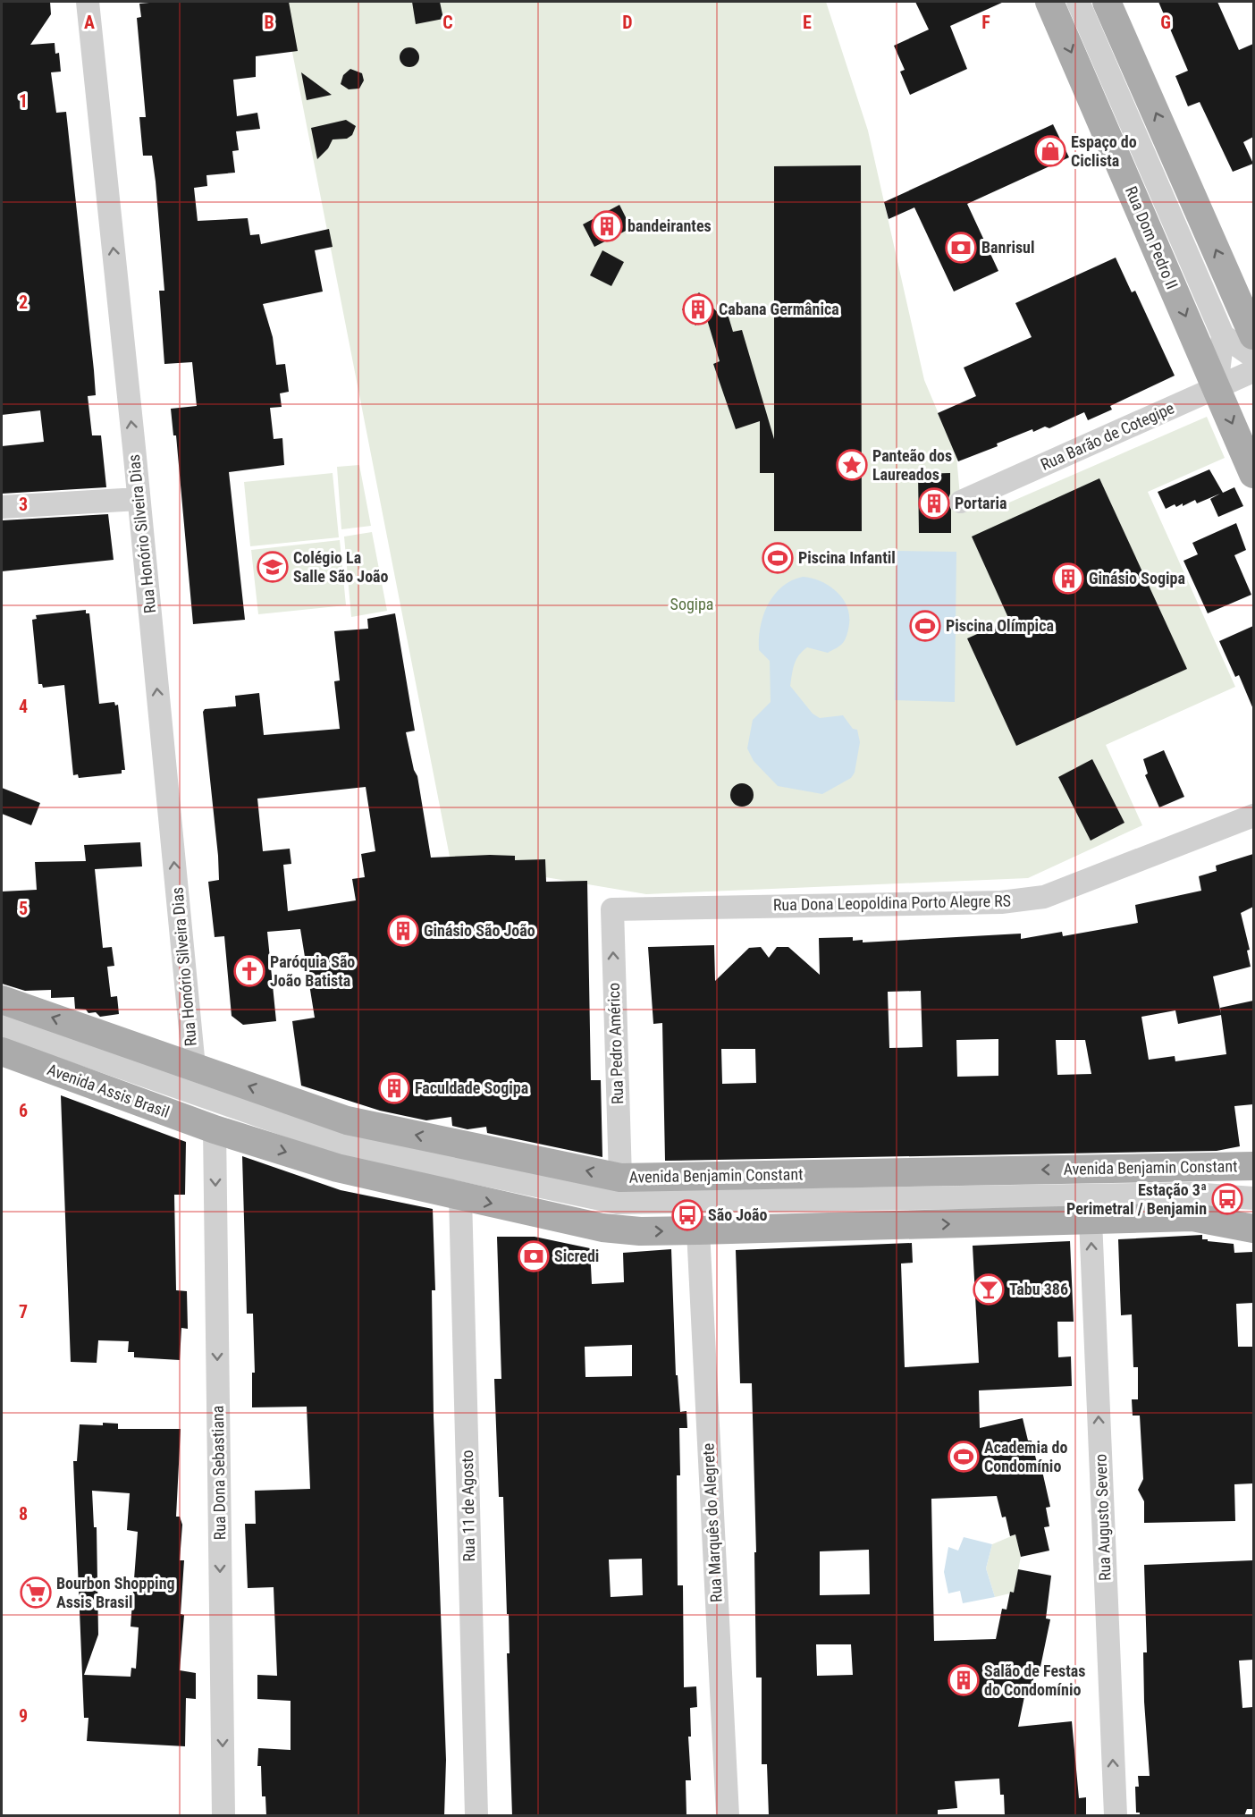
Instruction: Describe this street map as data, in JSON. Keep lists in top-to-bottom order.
{
  "streets": {
    "main road": ["Rua Dom Pedro II", "Avenida Assis Brasil", "Avenida Benjamin Constant"],
    "street": [
      "Rua Barão de Cotegipe",
      "Rua Honório Silveira Dias",
      "Rua Dona Leopoldina Porto Alegre RS",
      "Rua Pedro Américo",
      "Rua Dona Sebastiana",
      "Rua 11 de Agosto",
      "Rua Augusto Severo",
      "Rua Marquês do Alegrete"
    ]
  },
  "crossings": [
    ["Rua Dom Pedro II", "Rua Barão de Cotegipe"],
    ["Rua Honório Silveira Dias", "Avenida Benjamin Constant"],
    ["Rua Dona Leopoldina Porto Alegre RS", "Rua Pedro Américo"],
    ["Rua Pedro Américo", "Avenida Benjamin Constant"],
    ["Avenida Assis Brasil", "Rua Dona Sebastiana"]
  ],
  "one_way": [
    "Rua Honório Silveira Dias",
    "Rua Pedro Américo",
    "Rua Dona Sebastiana",
    "Rua Augusto Severo"
  ],
  "parks": ["Sogipa"],
  "places": {
    "shop": ["Espaço do Ciclista"],
    "building": [
      "bandeirantes",
      "Cabana Germânica",
      "Portaria",
      "Ginásio Sogipa",
      "Ginásio São João",
      "Faculdade Sogipa",
      "Salão de Festas do Condomínio"
    ],
    "bank": ["Banrisul", "Sicredi"],
    "place": ["Panteão dos Laureados"],
    "sports": ["Piscina Infantil", "Piscina Olímpica", "Academia do Condomínio"],
    "school or university": ["Colégio La Salle São João"],
    "church": ["Paróquia São João Batista"],
    "bus stop": ["Estação 3ª Perimetral / Benjamin", "São João"],
    "bar": ["Tabu 386"],
    "supermarket": ["Bourbon Shopping Assis Brasil"]
  },
  "grid": {
    "columns": [
      "A",
      "B",
      "C",
      "D",
      "E",
      "F",
      "G"
    ],
    "rows": [
      "1",
      "2",
      "3",
      "4",
      "5",
      "6",
      "7",
      "8",
      "9"
    ]
  }
}
